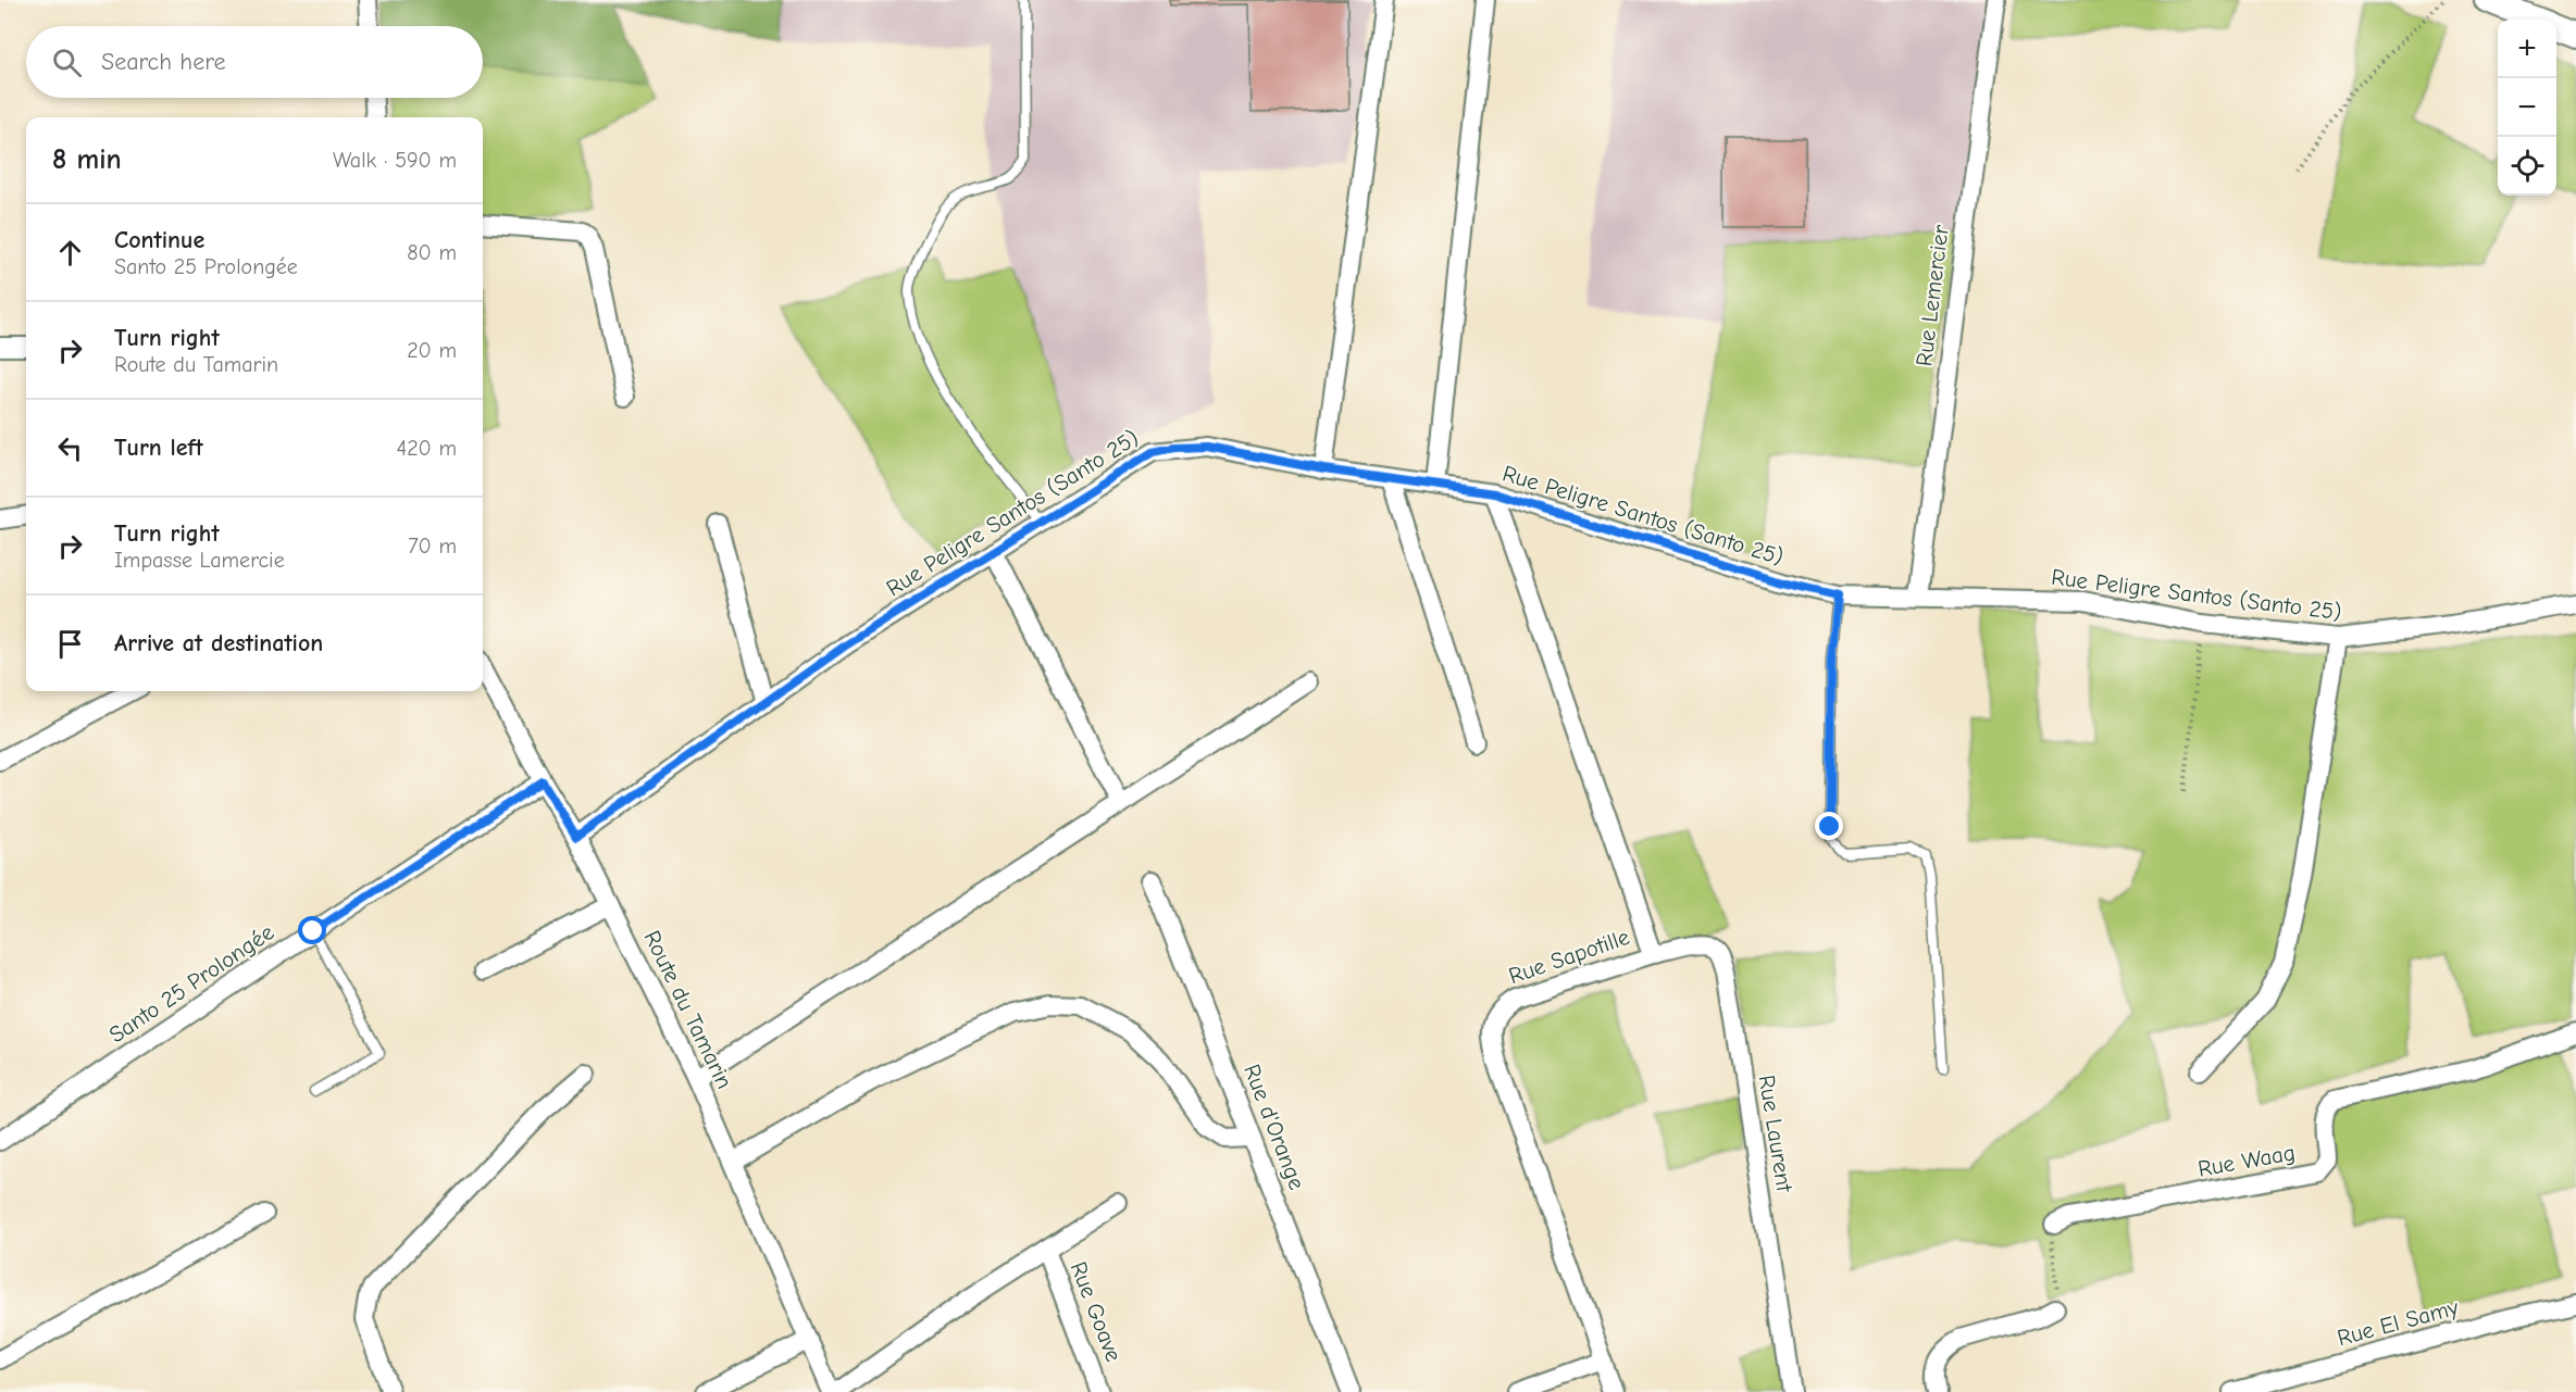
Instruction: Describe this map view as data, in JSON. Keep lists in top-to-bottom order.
{
  "streets": {
    "street": [
      "Rue Lemercier",
      "Rue Peligre Santos (Santo 25)",
      "Rue Sapotille",
      "Santo 25 Prolongée",
      "Route du Tamarin",
      "Rue d'Orange",
      "Rue Laurent",
      "Rue Waag",
      "Rue Goave",
      "Rue El Samy"
    ]
  },
  "crossings": [
    ["Rue Lemercier", "Rue Peligre Santos (Santo 25)"],
    ["Rue Peligre Santos (Santo 25)", "Rue Sapotille"],
    ["Rue Peligre Santos (Santo 25)", "Route du Tamarin"],
    ["Rue Sapotille", "Rue Laurent"],
    ["Santo 25 Prolongée", "Route du Tamarin"]
  ],
  "page": {
    "map_buttons": ["+", "−"],
    "search": "Search here",
    "heading": ["8 min", "Walk · 590 m"],
    "list": [
      ["Continue", "Santo 25 Prolongée", "80 m"],
      ["Turn right", "Route du Tamarin", "20 m"],
      ["Turn left", "420 m"],
      ["Turn right", "Impasse Lamercie", "70 m"],
      "Arrive at destination"
    ]
  }
}
